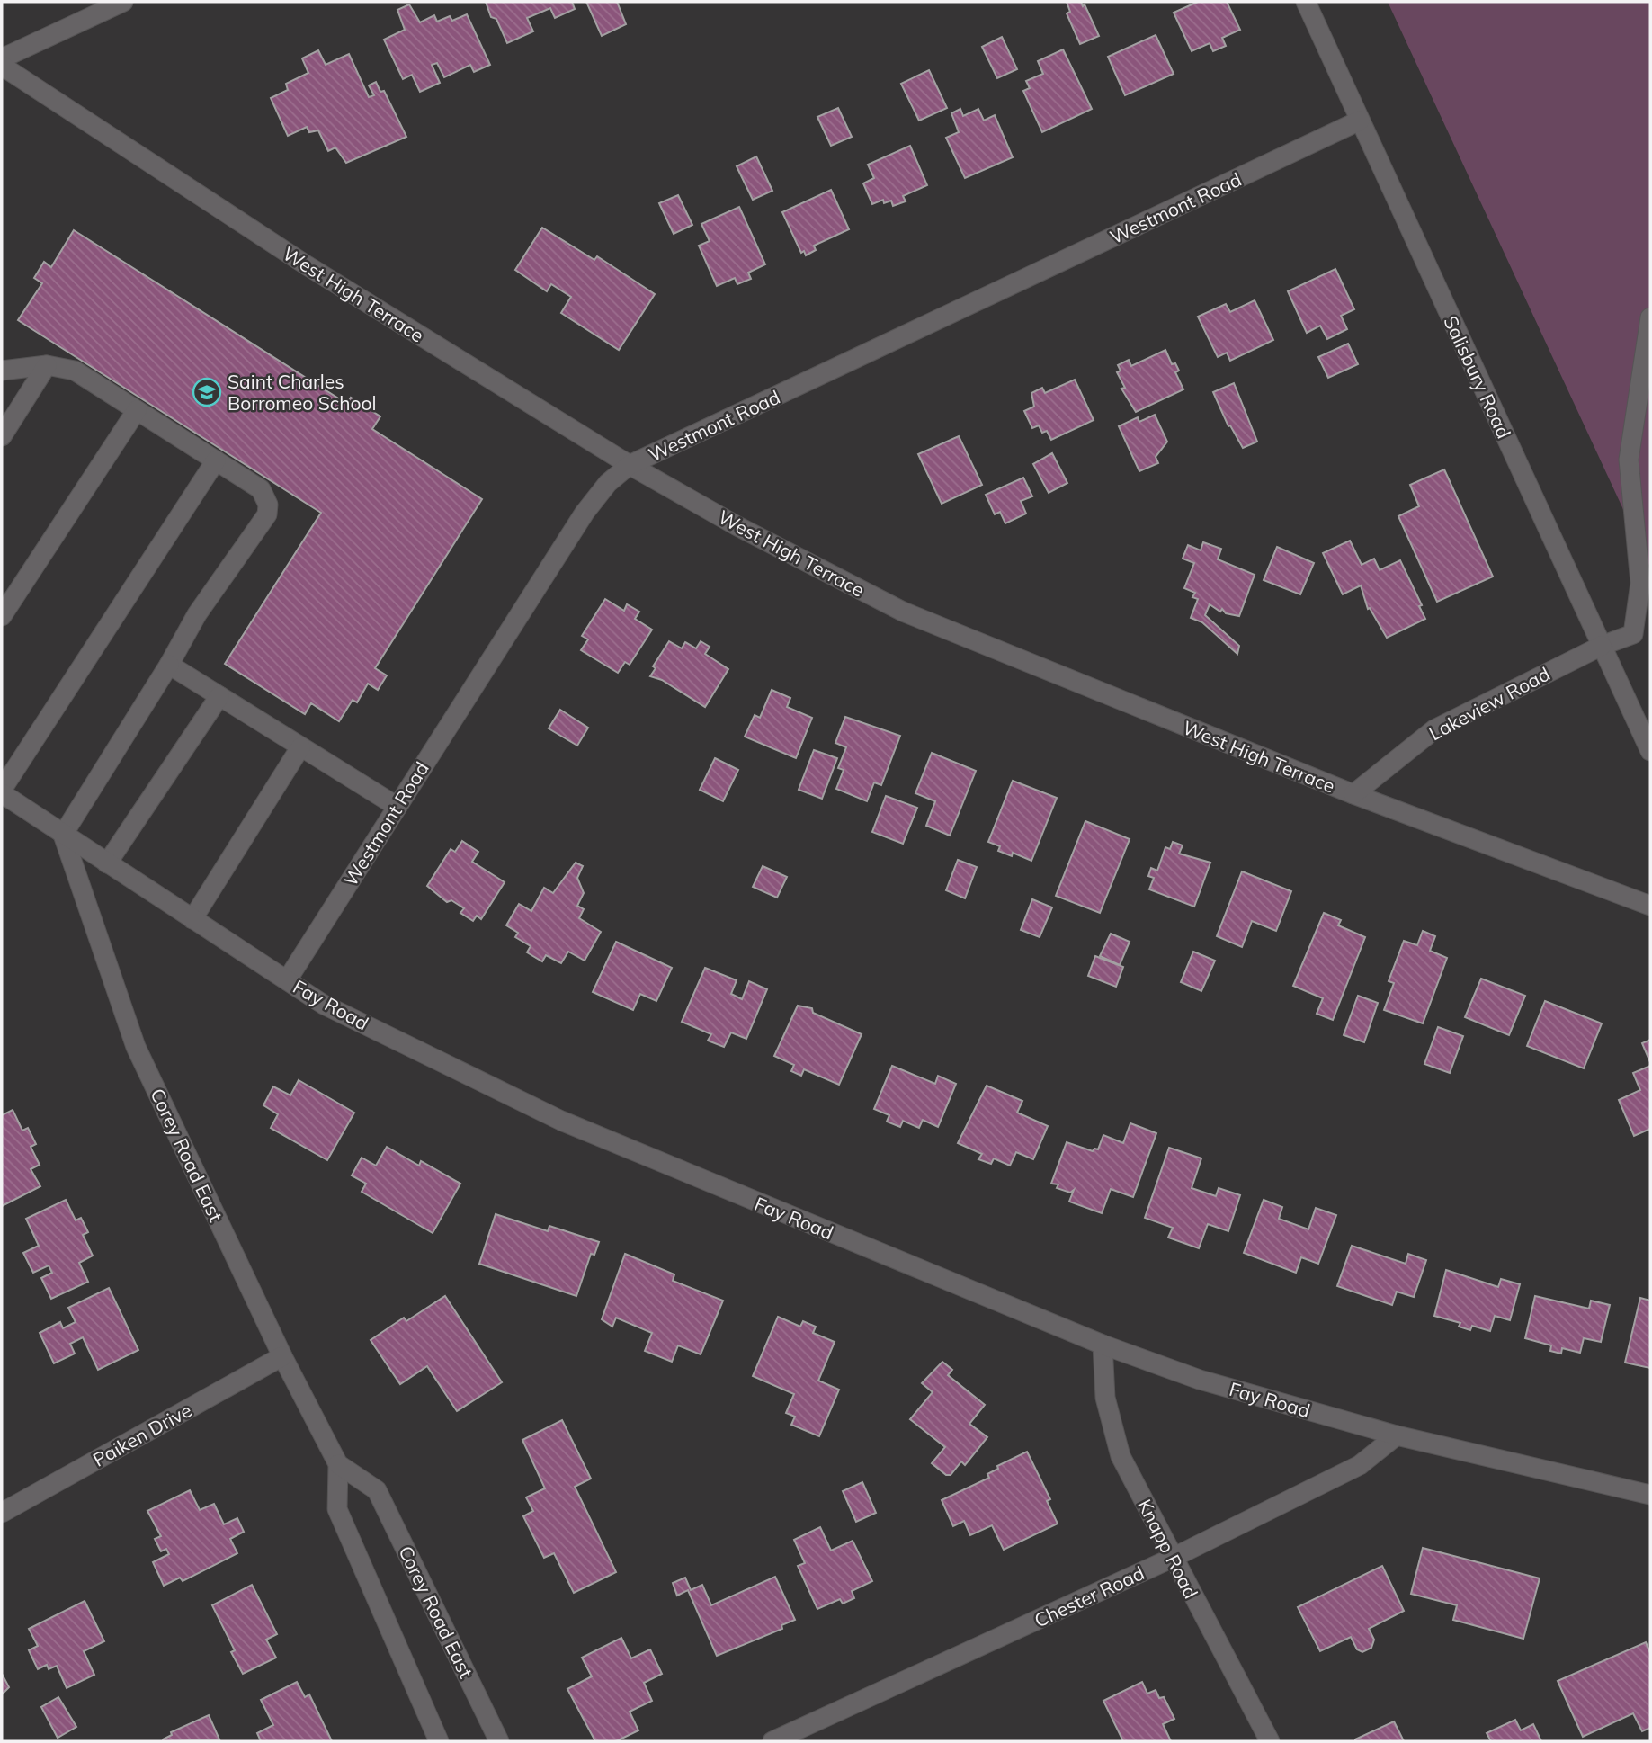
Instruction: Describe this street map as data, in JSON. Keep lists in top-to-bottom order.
{
  "streets": {
    "street": [
      "Westmont Road",
      "West High Terrace",
      "Salisbury Road",
      "Lakeview Road",
      "Fay Road",
      "Corey Road East",
      "Paiken Drive",
      "Knapp Road",
      "Chester Road"
    ]
  },
  "crossings": [
    ["Westmont Road", "West High Terrace"],
    ["Westmont Road", "Salisbury Road"],
    ["Westmont Road", "Fay Road"],
    ["West High Terrace", "Lakeview Road"],
    ["Salisbury Road", "Lakeview Road"],
    ["Fay Road", "Corey Road East"],
    ["Fay Road", "Knapp Road"],
    ["Fay Road", "Chester Road"],
    ["Corey Road East", "Paiken Drive"],
    ["Knapp Road", "Chester Road"]
  ],
  "places": {
    "school or university": ["Saint Charles Borromeo School"]
  }
}
